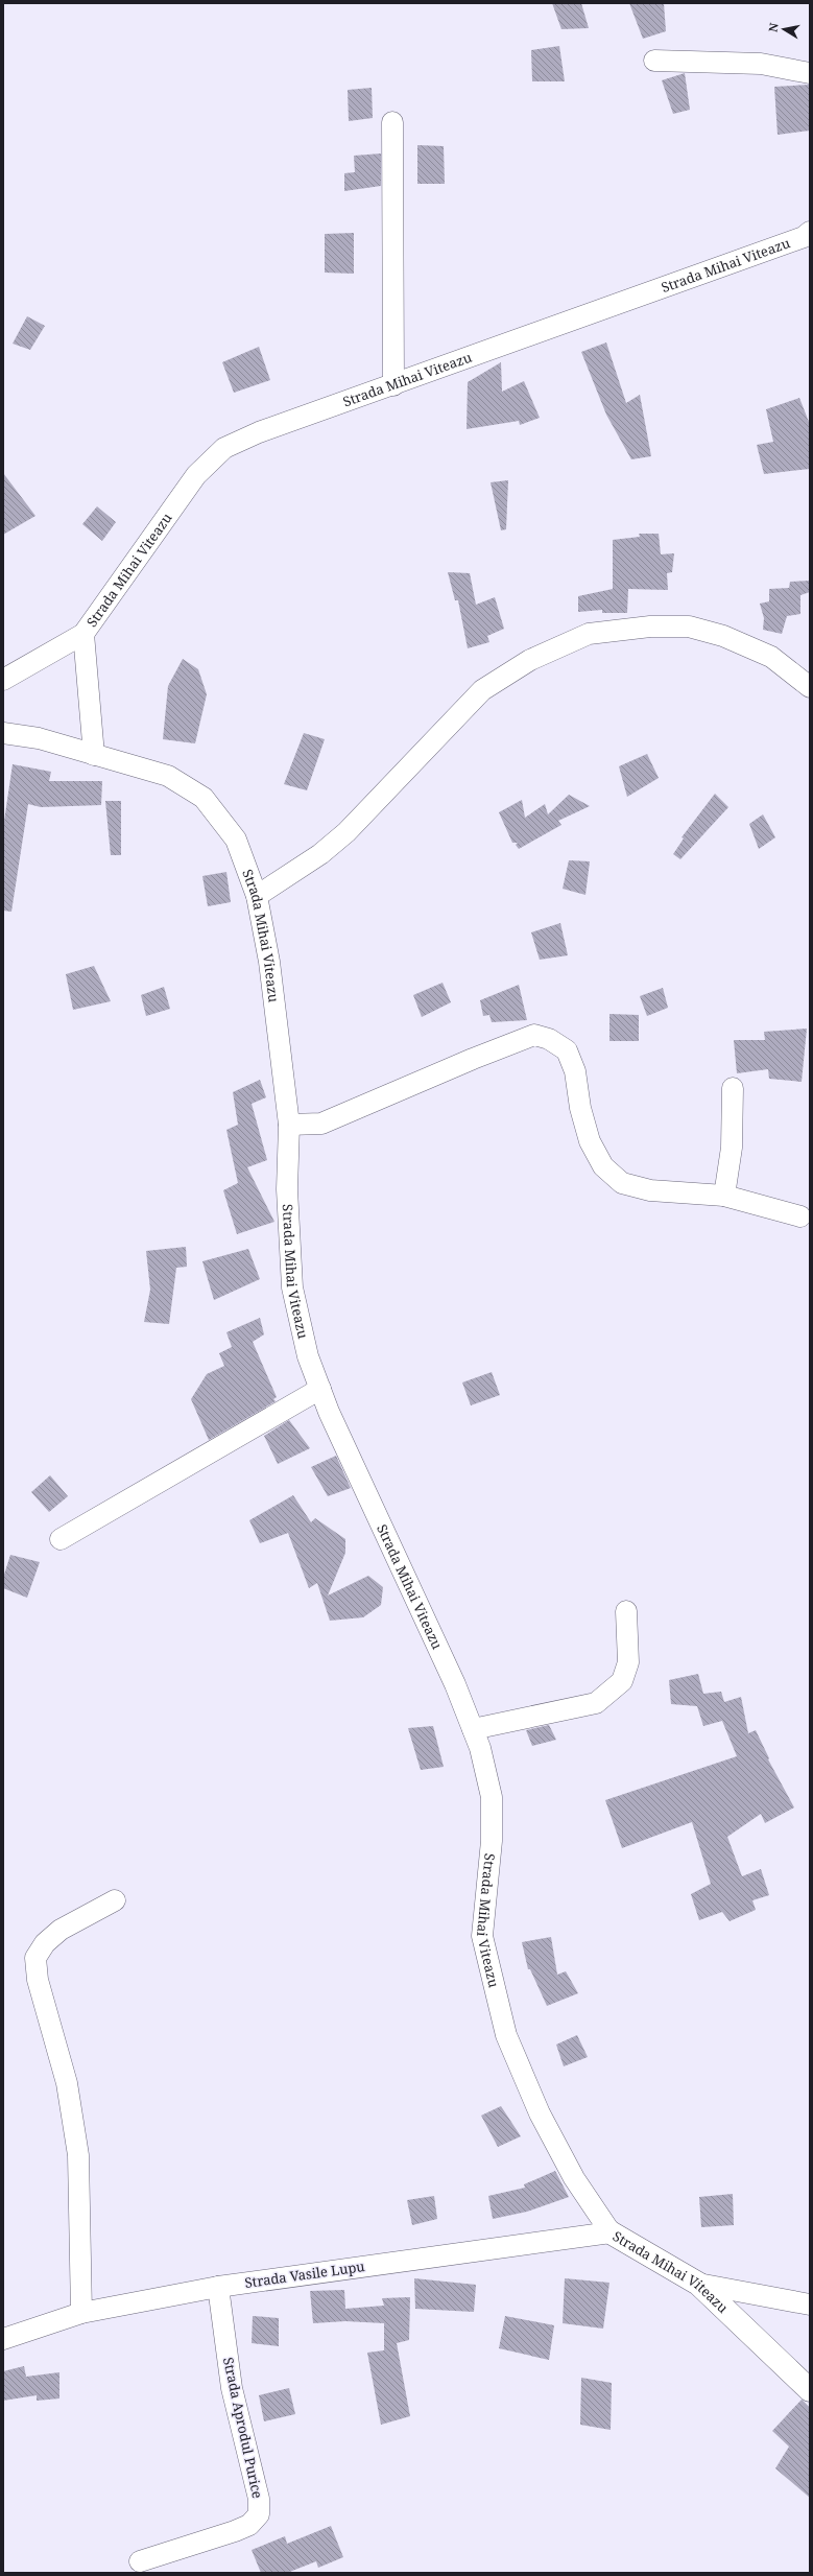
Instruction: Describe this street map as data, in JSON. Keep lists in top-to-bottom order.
{
  "streets": {
    "street": ["Strada Mihai Viteazu", "Strada Vasile Lupu", "Strada Aprodul Purice"]
  },
  "crossings": [
    ["Strada Mihai Viteazu", "Strada Vasile Lupu"],
    ["Strada Vasile Lupu", "Strada Aprodul Purice"]
  ],
  "north": "left"
}
